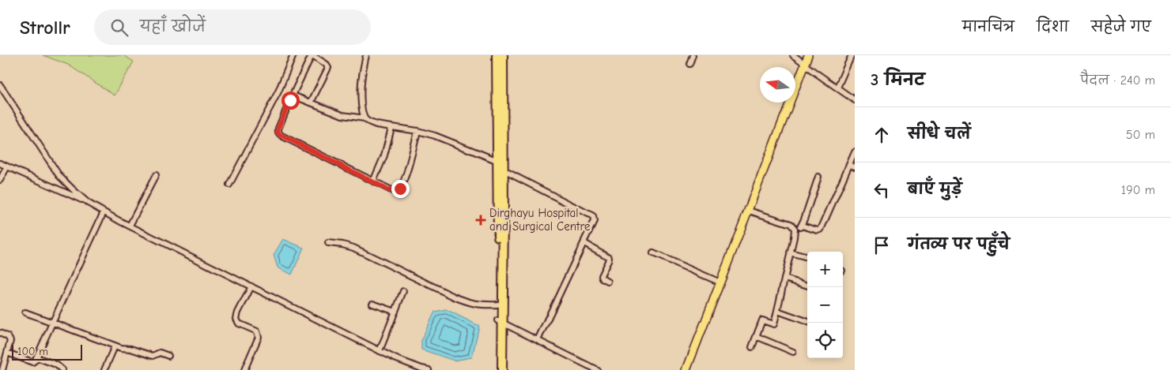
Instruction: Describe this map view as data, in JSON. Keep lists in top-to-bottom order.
{
  "places": {
    "health": ["Dirghayu Hospital and Surgical Centre"]
  },
  "scale_bar": "100 m",
  "north": "left",
  "page": {
    "header": "Strollr",
    "search": "यहाँ खोजें",
    "nav": ["मानचित्र", "दिशा", "सहेजे गए"],
    "heading": ["3 मिनट", "पैदल · 240 m"],
    "list": [
      ["सीधे चलें", "50 m"],
      ["बाएँ मुड़ें", "190 m"],
      "गंतव्य पर पहुँचे"
    ],
    "map_buttons": ["+", "−"],
    "scale": "100 m"
  }
}
